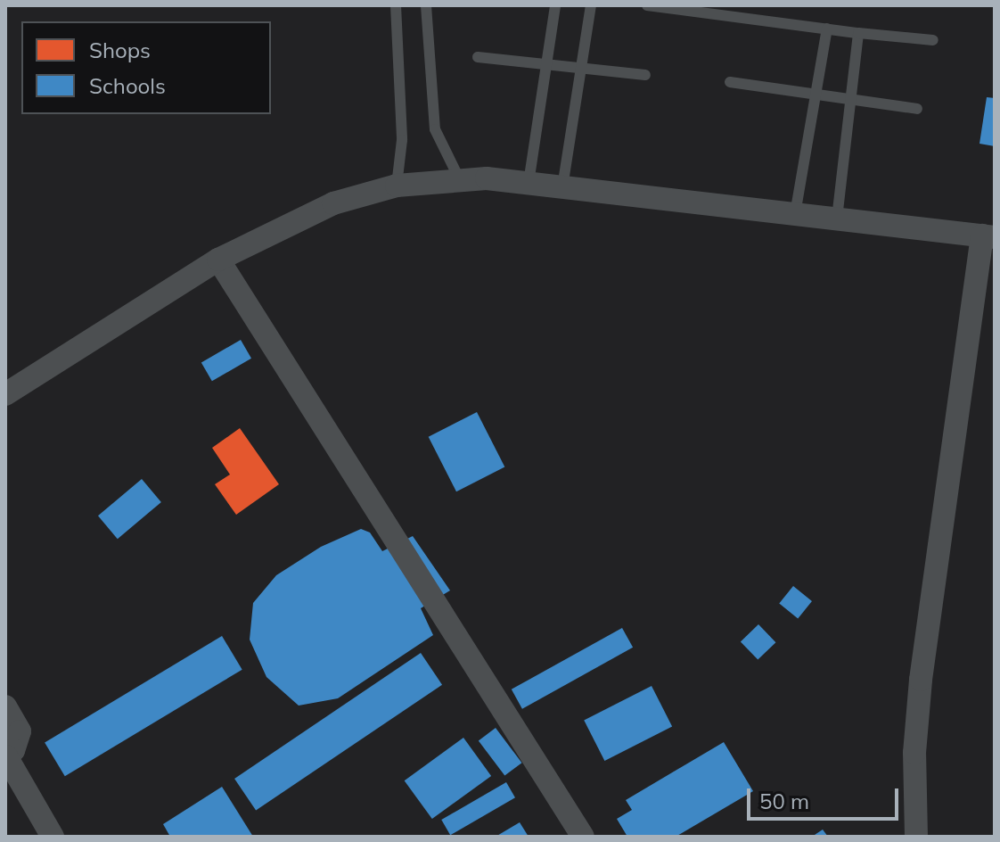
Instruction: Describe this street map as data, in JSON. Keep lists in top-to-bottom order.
{
  "legend": ["Shops", "Schools"],
  "scale_bar": "50 m"
}
